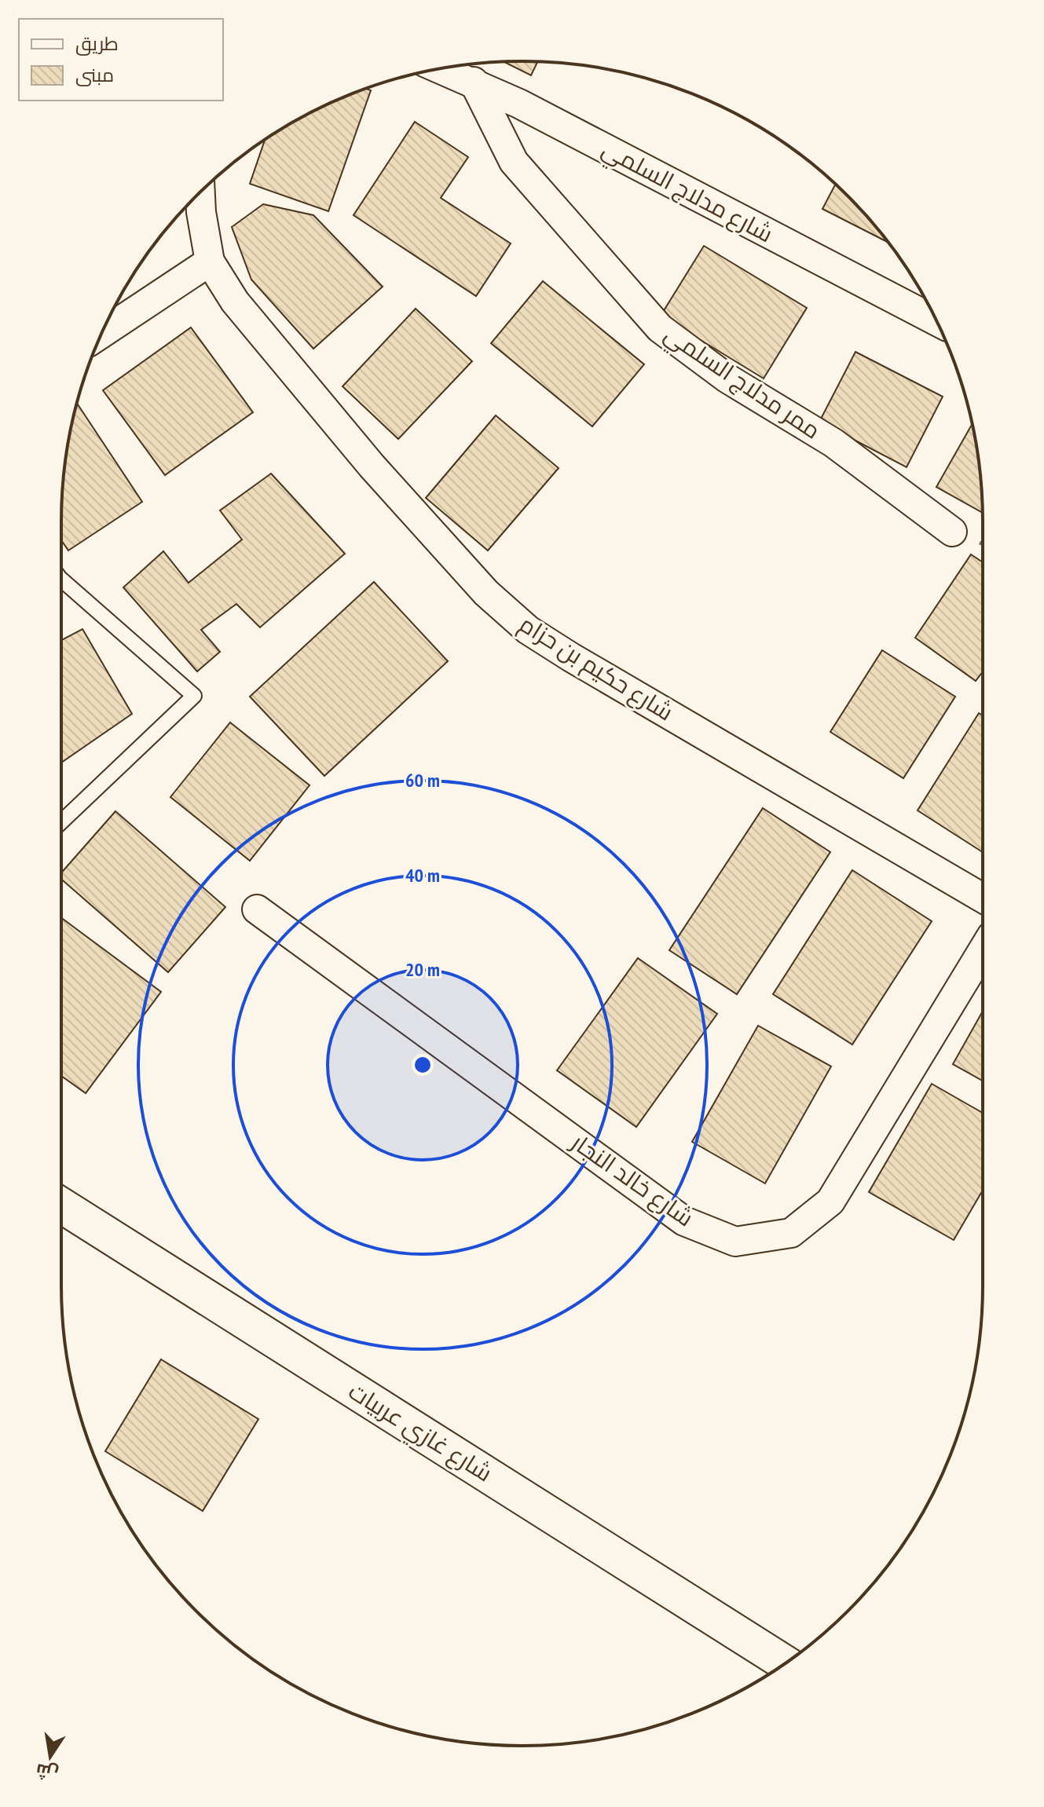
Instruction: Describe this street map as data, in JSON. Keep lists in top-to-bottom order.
{
  "streets": {
    "street": [
      "شارع مدلاج السلمي",
      "ممر مدلاج السلمي",
      "شارع حكيم بن حزام",
      "شارع خالد النجار",
      "شارع غازي عربيات"
    ]
  },
  "crossings": [
    ["شارع مدلاج السلمي", "ممر مدلاج السلمي"]
  ],
  "legend": ["طريق", "مبنى"],
  "north": "bottom",
  "rings": ["60 m", "40 m", "20 m"]
}
